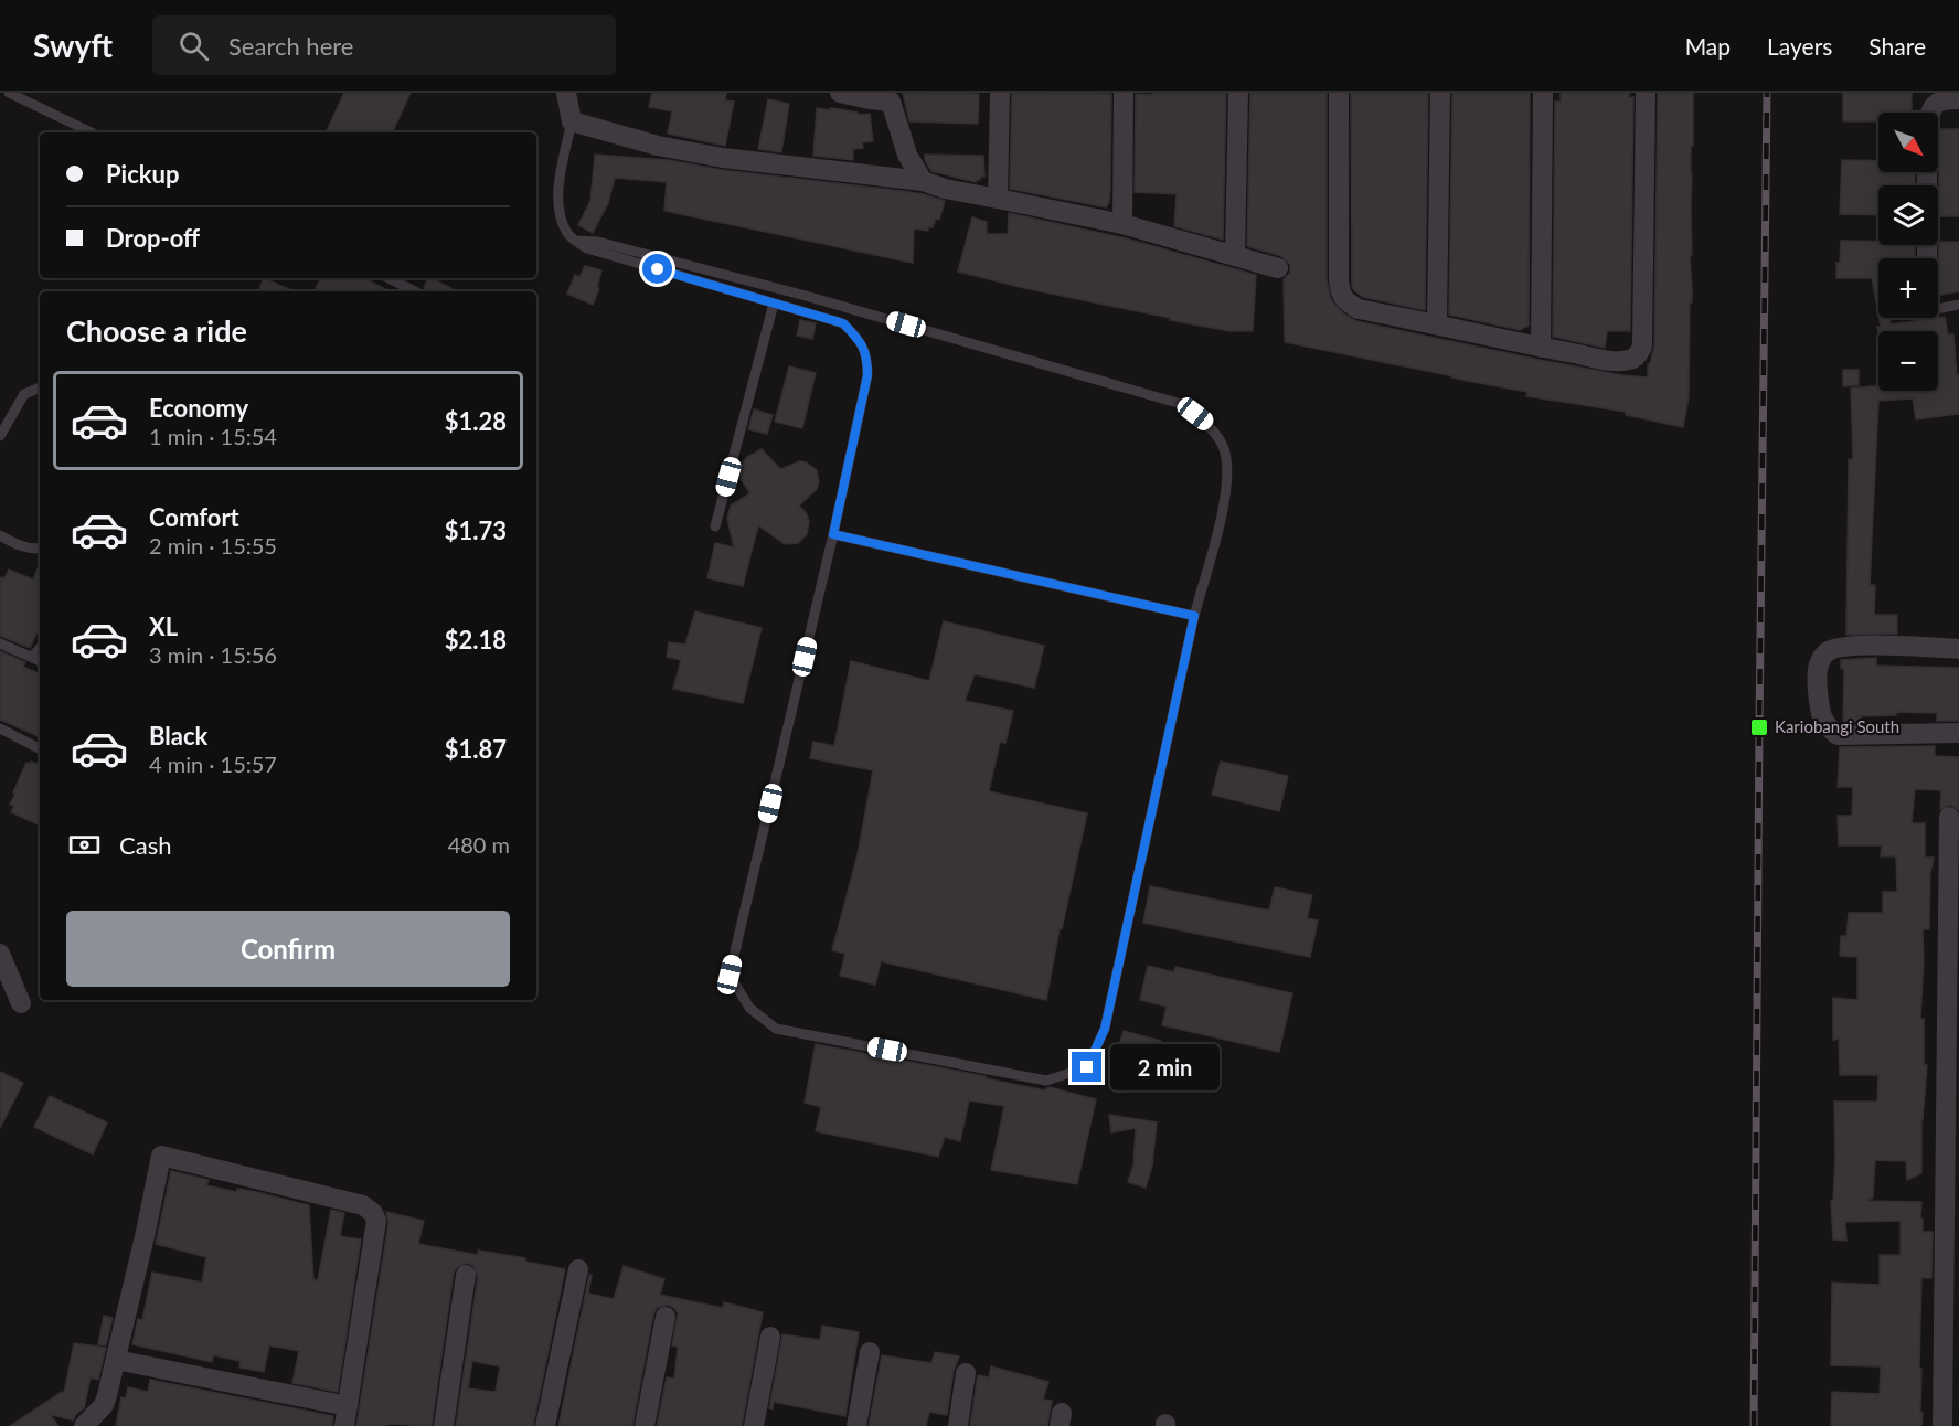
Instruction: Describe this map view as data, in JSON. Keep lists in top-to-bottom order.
{
  "places": {
    "transit": ["Kariobangi South"]
  },
  "north": "bottom right",
  "page": {
    "header": "Swyft",
    "search": "Search here",
    "nav": ["Map", "Layers", "Share"],
    "map_buttons": ["+", "−"],
    "banner": ["Pickup", "Drop-off"],
    "heading": "Choose a ride",
    "list": [
      {
        "name": "Economy",
        "note": "1 min · 15:54",
        "value": "$1.28"
      },
      {
        "name": "Comfort",
        "note": "2 min · 15:55",
        "value": "$1.73"
      },
      {
        "name": "XL",
        "note": "3 min · 15:56",
        "value": "$2.18"
      },
      {
        "name": "Black",
        "note": "4 min · 15:57",
        "value": "$1.87"
      }
    ],
    "pay": ["Cash", "480 m"],
    "buttons": "Confirm",
    "bubble": "2 min"
  }
}
